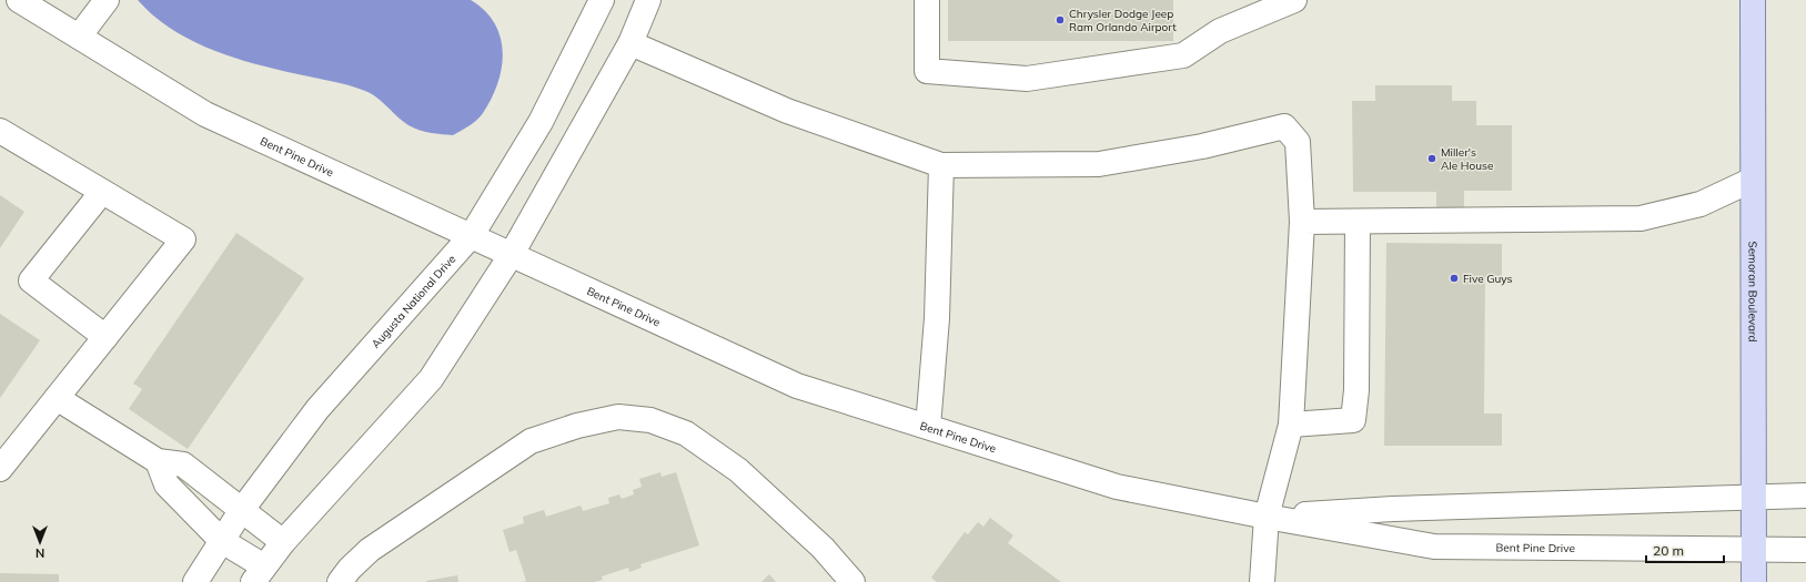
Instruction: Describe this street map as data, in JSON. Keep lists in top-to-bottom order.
{
  "streets": {
    "main road": ["Semoran Boulevard"],
    "street": ["Bent Pine Drive", "Augusta National Drive"]
  },
  "crossings": [
    ["Bent Pine Drive", "Semoran Boulevard"],
    ["Bent Pine Drive", "Augusta National Drive"]
  ],
  "places": ["Chrysler Dodge Jeep Ram Orlando Airport", "Miller's Ale House", "Five Guys"],
  "scale_bar": "20 m",
  "north": "bottom"
}
